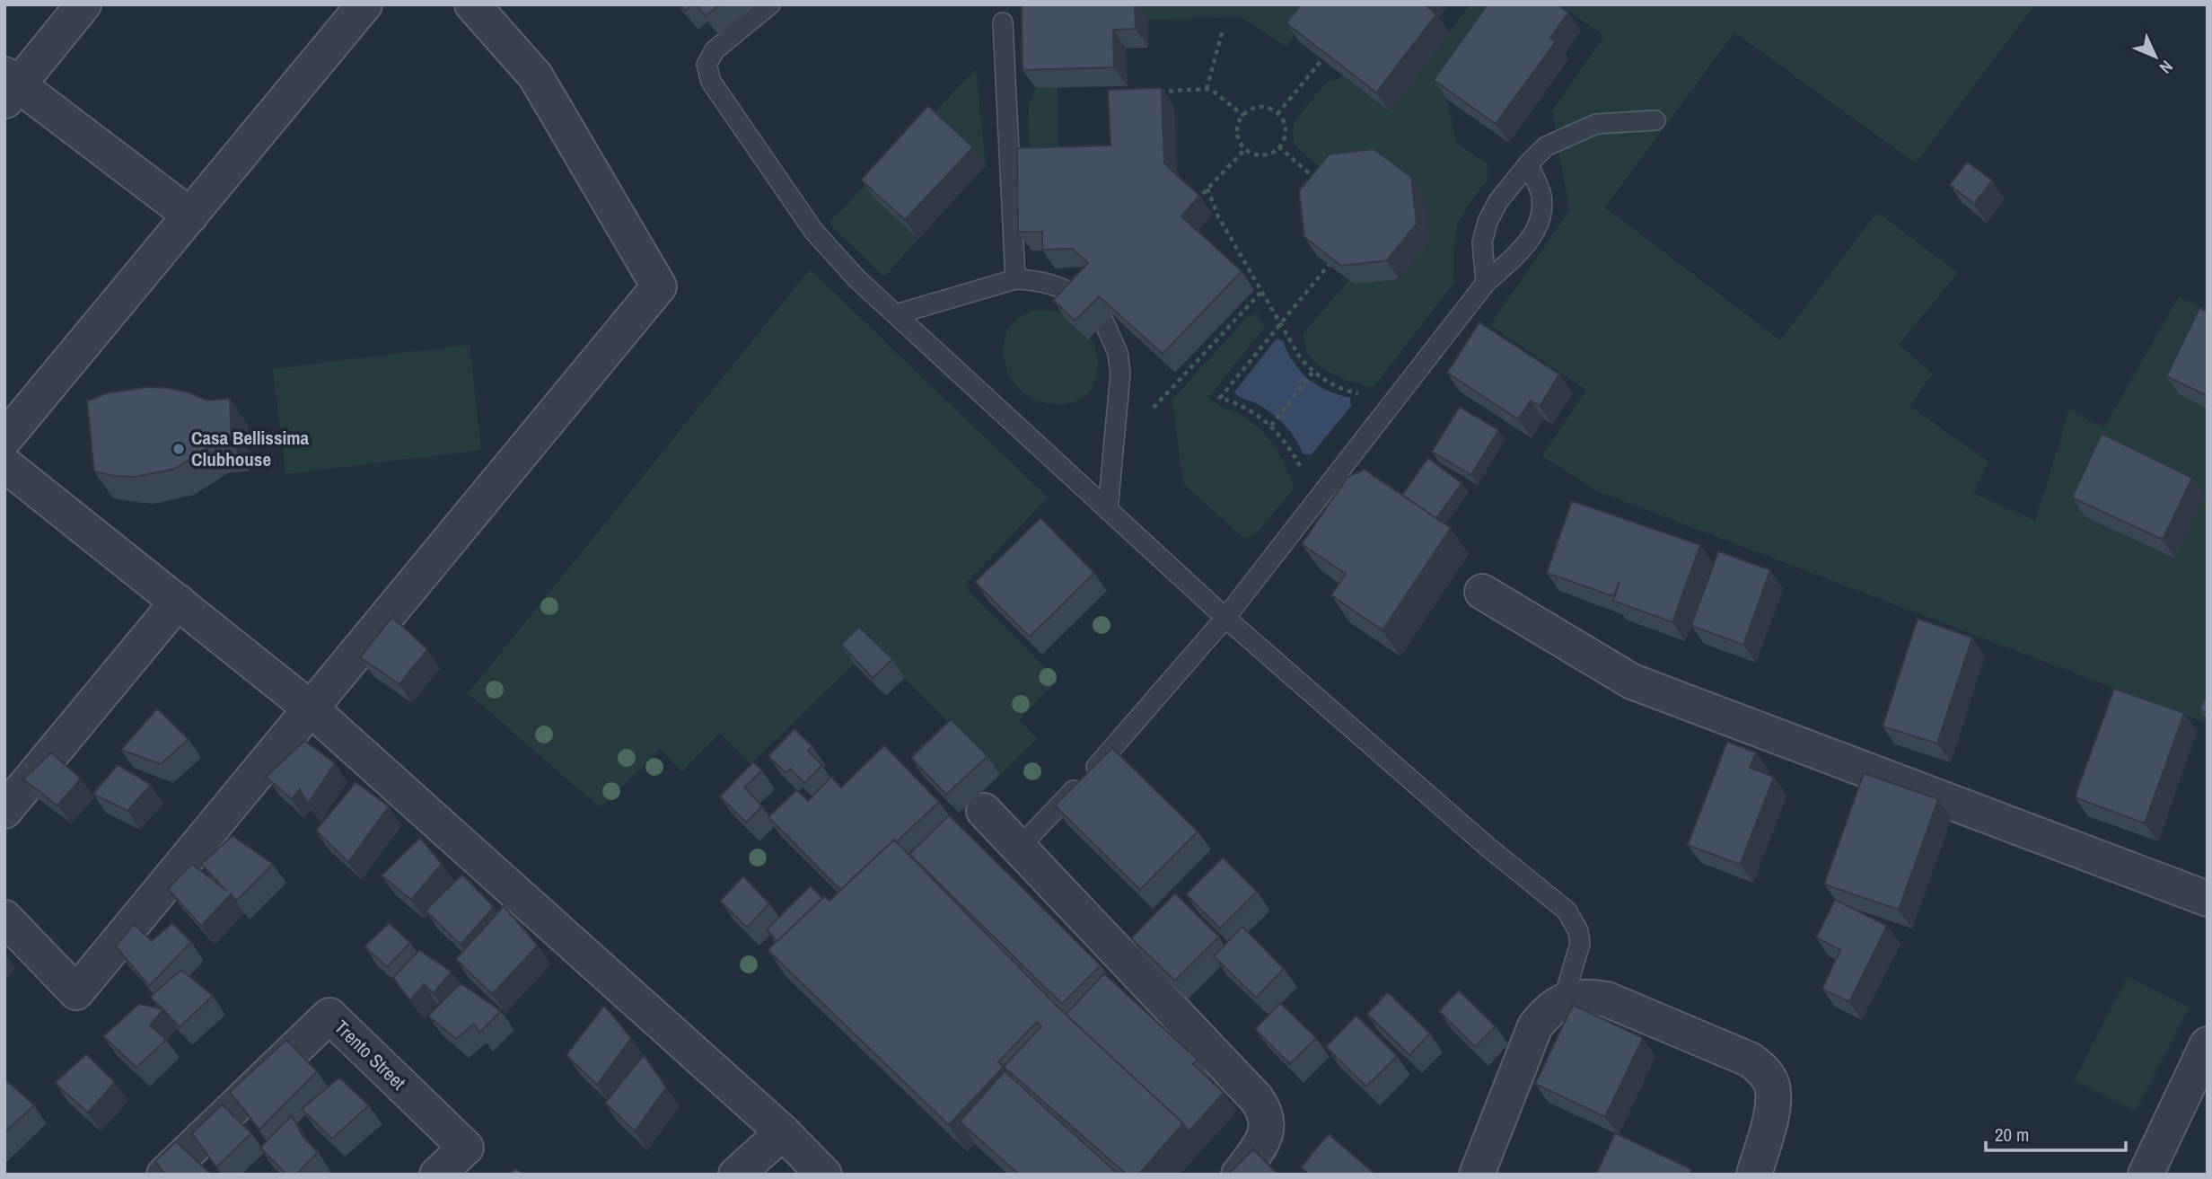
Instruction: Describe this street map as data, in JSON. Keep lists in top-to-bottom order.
{
  "streets": {
    "street": ["Trento Street"]
  },
  "places": ["Casa Bellissima Clubhouse"],
  "scale_bar": "20 m",
  "north": "bottom right"
}
